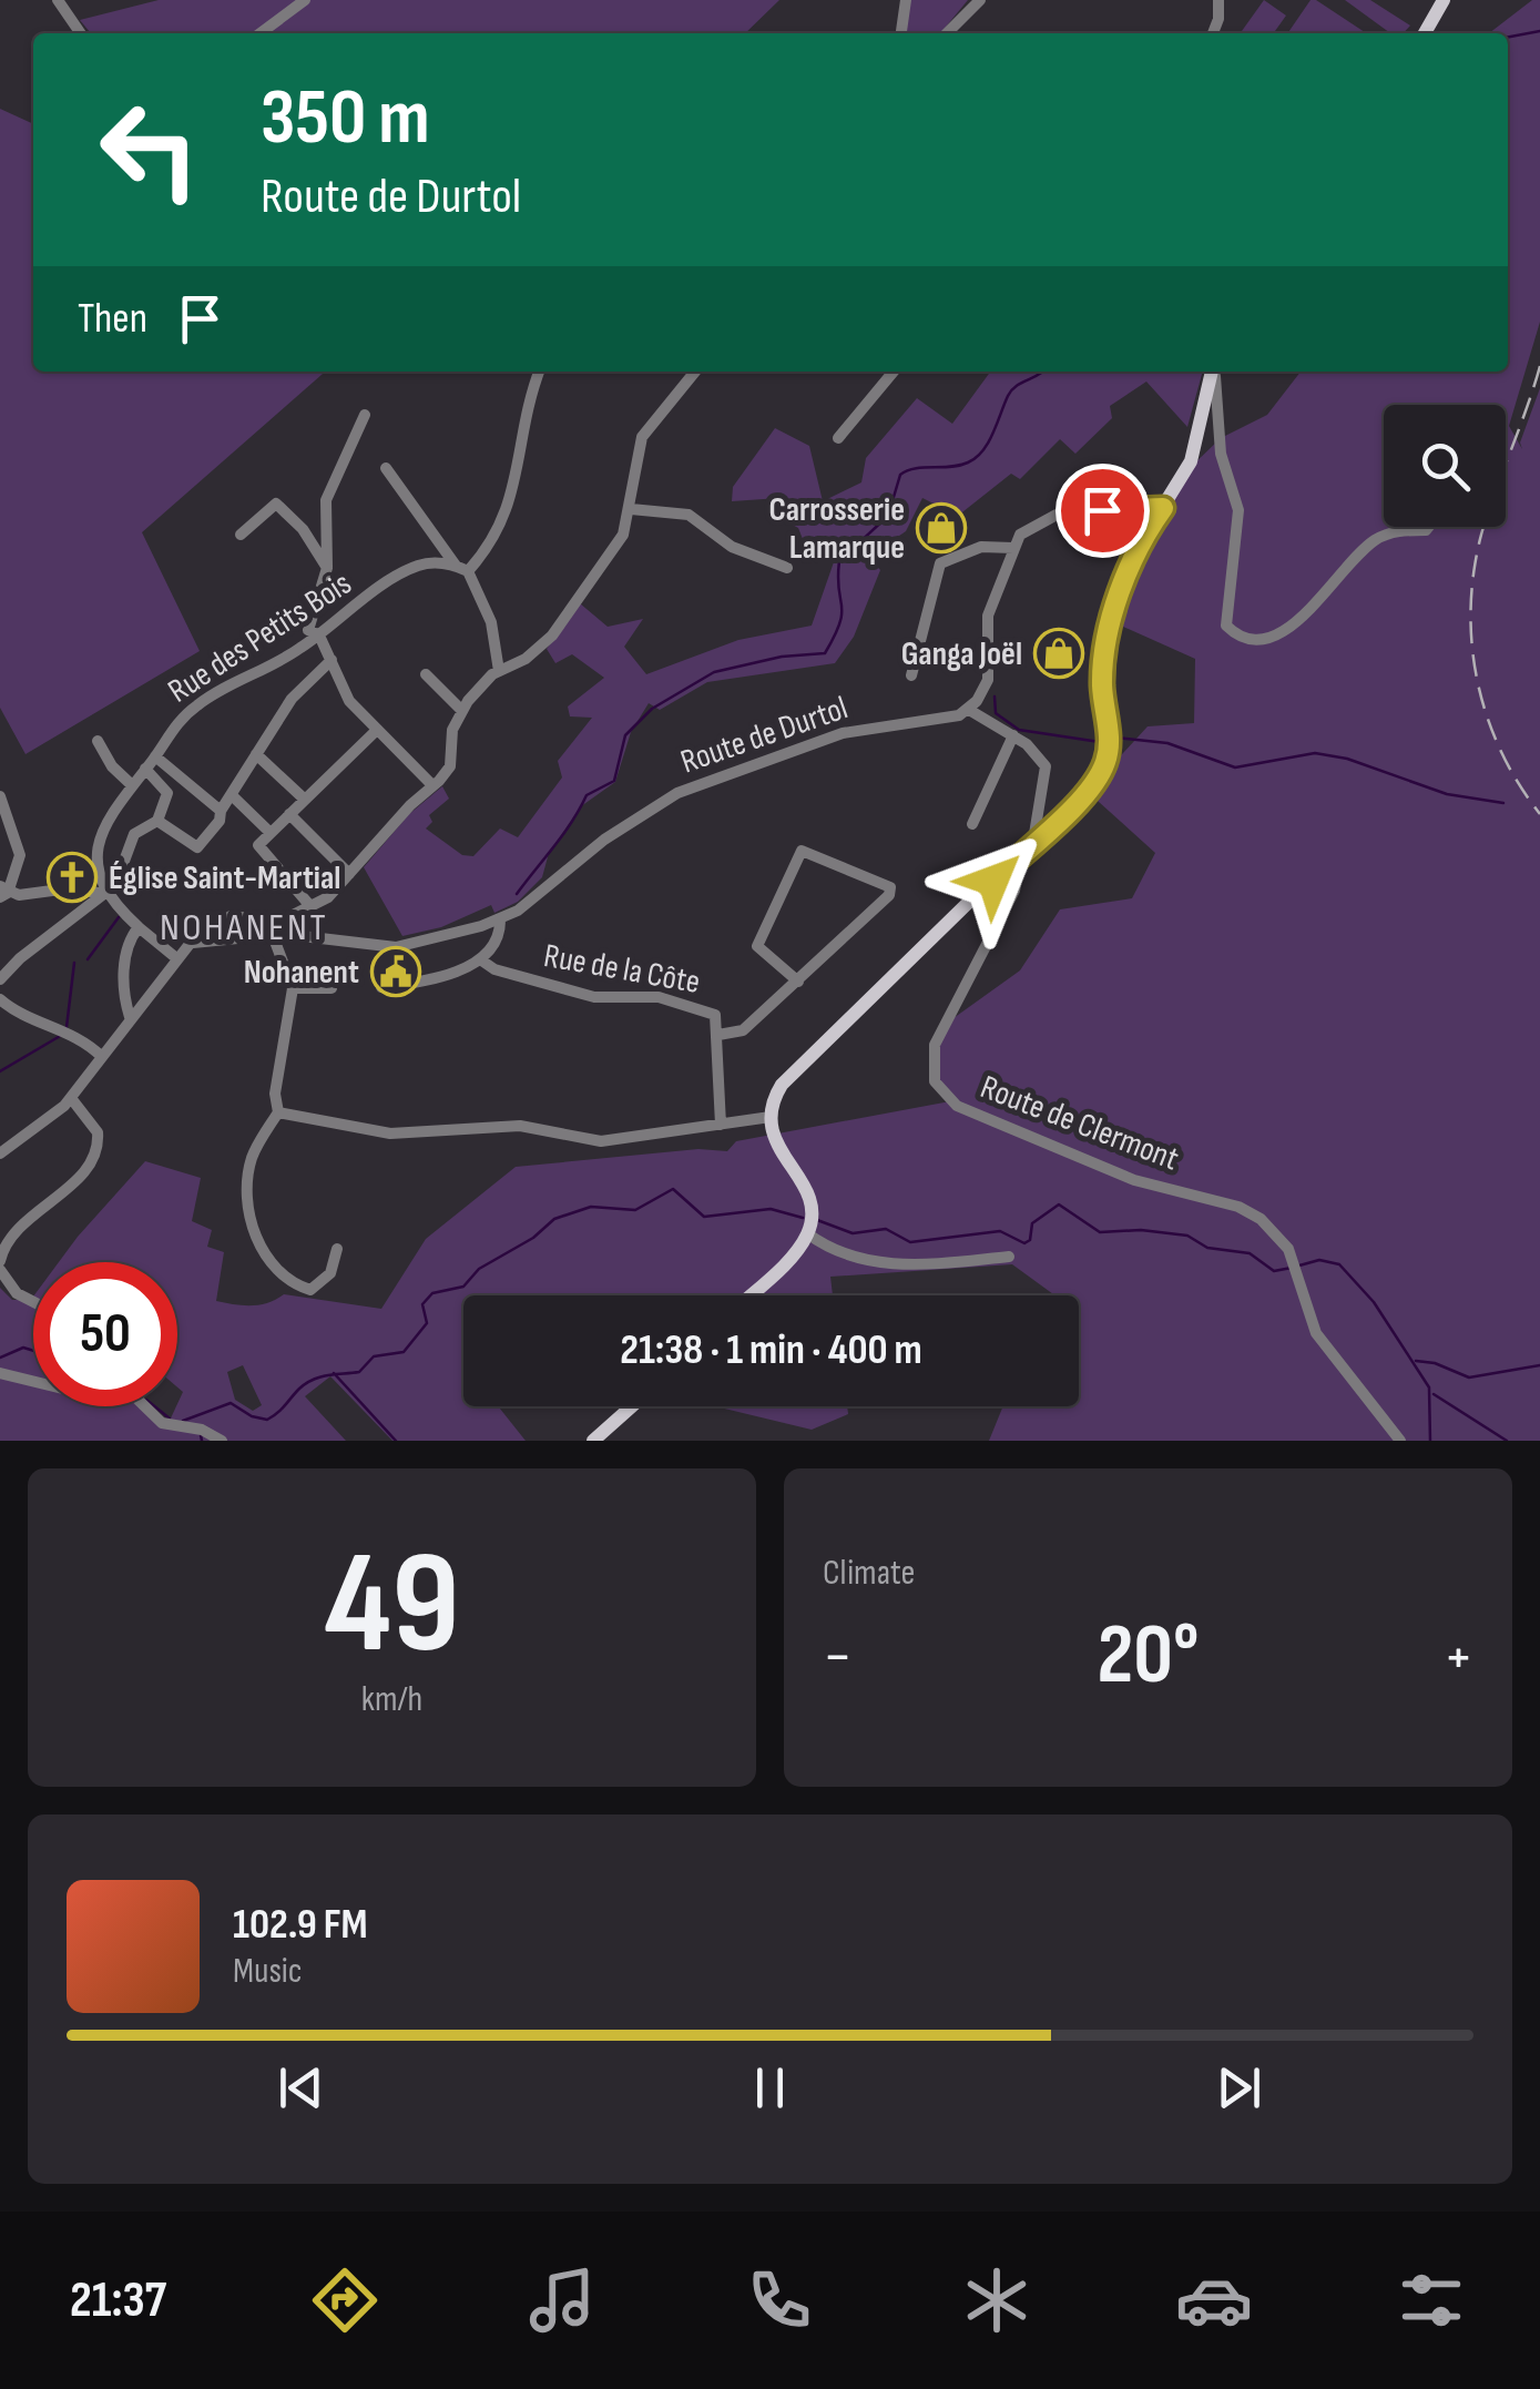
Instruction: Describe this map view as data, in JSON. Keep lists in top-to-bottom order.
{
  "streets": {
    "street": [
      "Rue des Petits Bois",
      "Route de Durtol",
      "Rue de la Côte",
      "Route de Clermont"
    ]
  },
  "districts": ["NOHANENT"],
  "places": {
    "shop": ["Carrosserie Lamarque", "Ganga Joël"],
    "church": ["Église Saint-Martial"],
    "public building": ["Nohanent"]
  },
  "page": {
    "turn": ["350 m", "Route de Durtol"],
    "then": "Then",
    "limit": "50",
    "trip": "21:38 · 1 min · 400 m",
    "tile": [
      ["49", "km/h"],
      "Climate"
    ],
    "heat": ["−", "20°", "+"],
    "song": ["102.9 FM", "Music"],
    "tabs": "21:37"
  }
}
